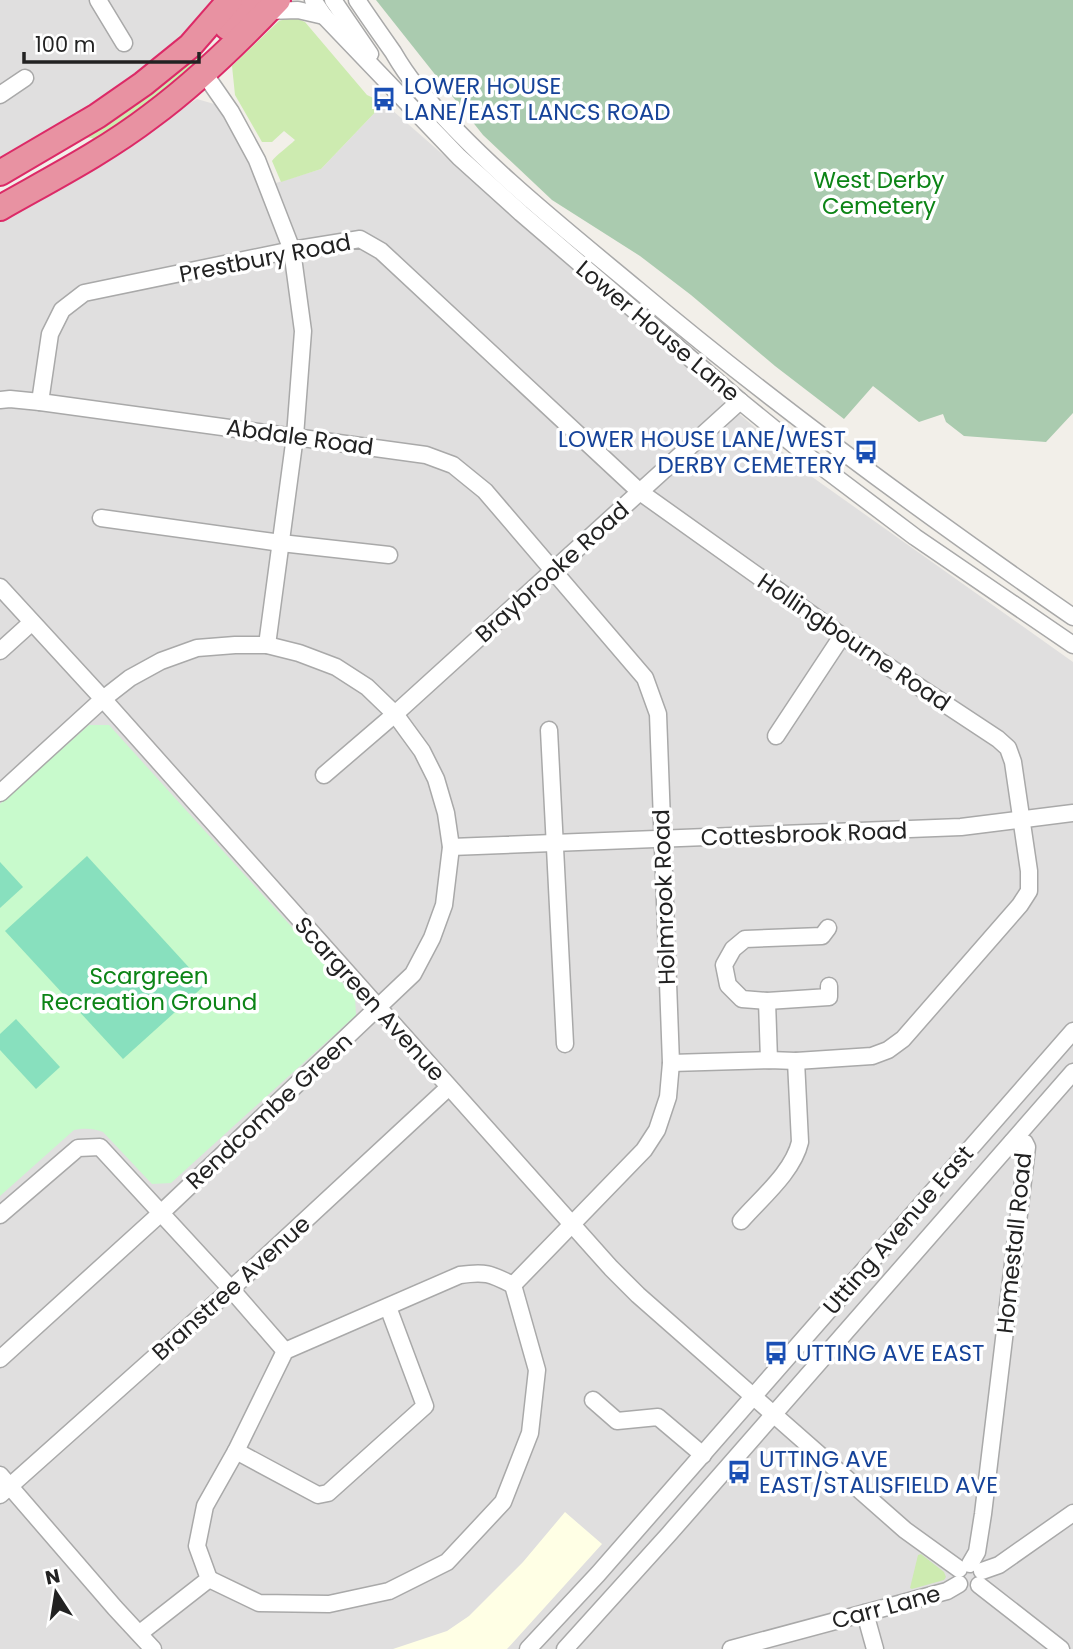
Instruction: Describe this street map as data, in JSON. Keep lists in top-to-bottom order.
{
  "streets": {
    "street": [
      "Prestbury Road",
      "Lower House Lane",
      "Abdale Road",
      "Braybrooke Road",
      "Hollingbourne Road",
      "Cottesbrook Road",
      "Holmrook Road",
      "Scargreen Avenue",
      "Rendcombe Green",
      "Utting Avenue East",
      "Homestall Road",
      "Branstree Avenue",
      "Carr Lane"
    ]
  },
  "crossings": [
    ["Prestbury Road", "Abdale Road"],
    ["Prestbury Road", "Braybrooke Road"],
    ["Prestbury Road", "Hollingbourne Road"],
    ["Lower House Lane", "Braybrooke Road"],
    ["Abdale Road", "Braybrooke Road"],
    ["Abdale Road", "Holmrook Road"],
    ["Braybrooke Road", "Hollingbourne Road"],
    ["Braybrooke Road", "Holmrook Road"],
    ["Braybrooke Road", "Rendcombe Green"],
    ["Hollingbourne Road", "Cottesbrook Road"],
    ["Hollingbourne Road", "Holmrook Road"],
    ["Cottesbrook Road", "Holmrook Road"],
    ["Cottesbrook Road", "Rendcombe Green"],
    ["Holmrook Road", "Scargreen Avenue"],
    ["Scargreen Avenue", "Rendcombe Green"],
    ["Scargreen Avenue", "Utting Avenue East"],
    ["Scargreen Avenue", "Homestall Road"],
    ["Scargreen Avenue", "Branstree Avenue"],
    ["Scargreen Avenue", "Carr Lane"],
    ["Utting Avenue East", "Homestall Road"],
    ["Homestall Road", "Carr Lane"]
  ],
  "parks": ["West Derby Cemetery", "Scargreen Recreation Ground"],
  "places": {
    "bus stop": [
      "LOWER HOUSE LANE/EAST LANCS ROAD",
      "LOWER HOUSE LANE/WEST DERBY CEMETERY",
      "UTTING AVE EAST",
      "UTTING AVE EAST/STALISFIELD AVE"
    ]
  },
  "scale_bar": "100 m",
  "north": "top"
}
